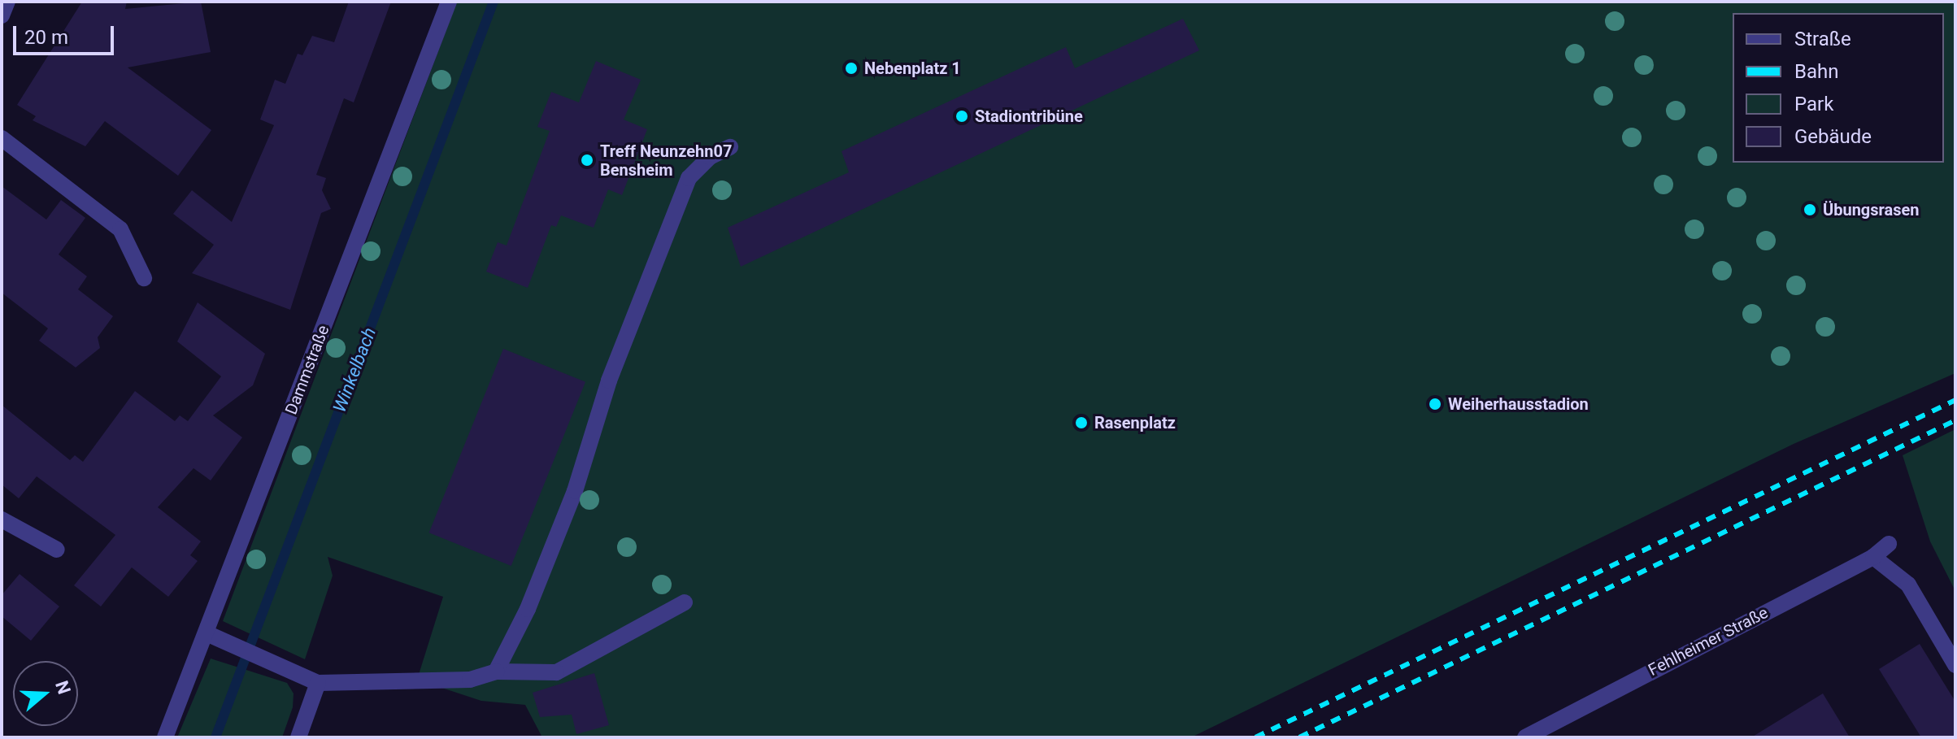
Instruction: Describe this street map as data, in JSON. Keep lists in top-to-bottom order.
{
  "streets": {
    "street": ["Dammstraße", "Fehlheimer Straße"]
  },
  "water": ["Winkelbach"],
  "places": [
    "Nebenplatz 1",
    "Stadiontribüne",
    "Treff Neunzehn07 Bensheim",
    "Übungsrasen",
    "Weiherhausstadion",
    "Rasenplatz"
  ],
  "legend": [
    "Straße",
    "Bahn",
    "Park",
    "Gebäude"
  ],
  "scale_bar": "20 m",
  "north": "right"
}
